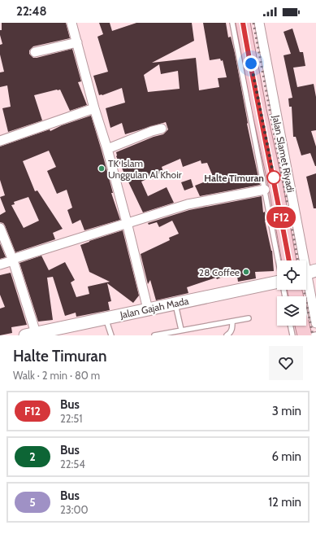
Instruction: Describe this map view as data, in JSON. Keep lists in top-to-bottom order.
{
  "streets": {
    "main road": ["Jalan Gajah Mada"],
    "street": ["Jalan Slamet Riyadi"]
  },
  "places": ["TK Islam Unggulan Al Khoir", "Halte Timuran", "28 Coffee"],
  "lines": ["bus line F12"],
  "page": {
    "status": "22:48",
    "on_map": "F12",
    "heading": ["Halte Timuran", "Walk · 2 min · 80 m"],
    "list": [
      {
        "mark": "F12",
        "name": "Bus",
        "note": "22:51",
        "value": "3 min"
      },
      {
        "mark": "2",
        "name": "Bus",
        "note": "22:54",
        "value": "6 min"
      },
      {
        "mark": "5",
        "name": "Bus",
        "note": "23:00",
        "value": "12 min"
      }
    ]
  }
}
